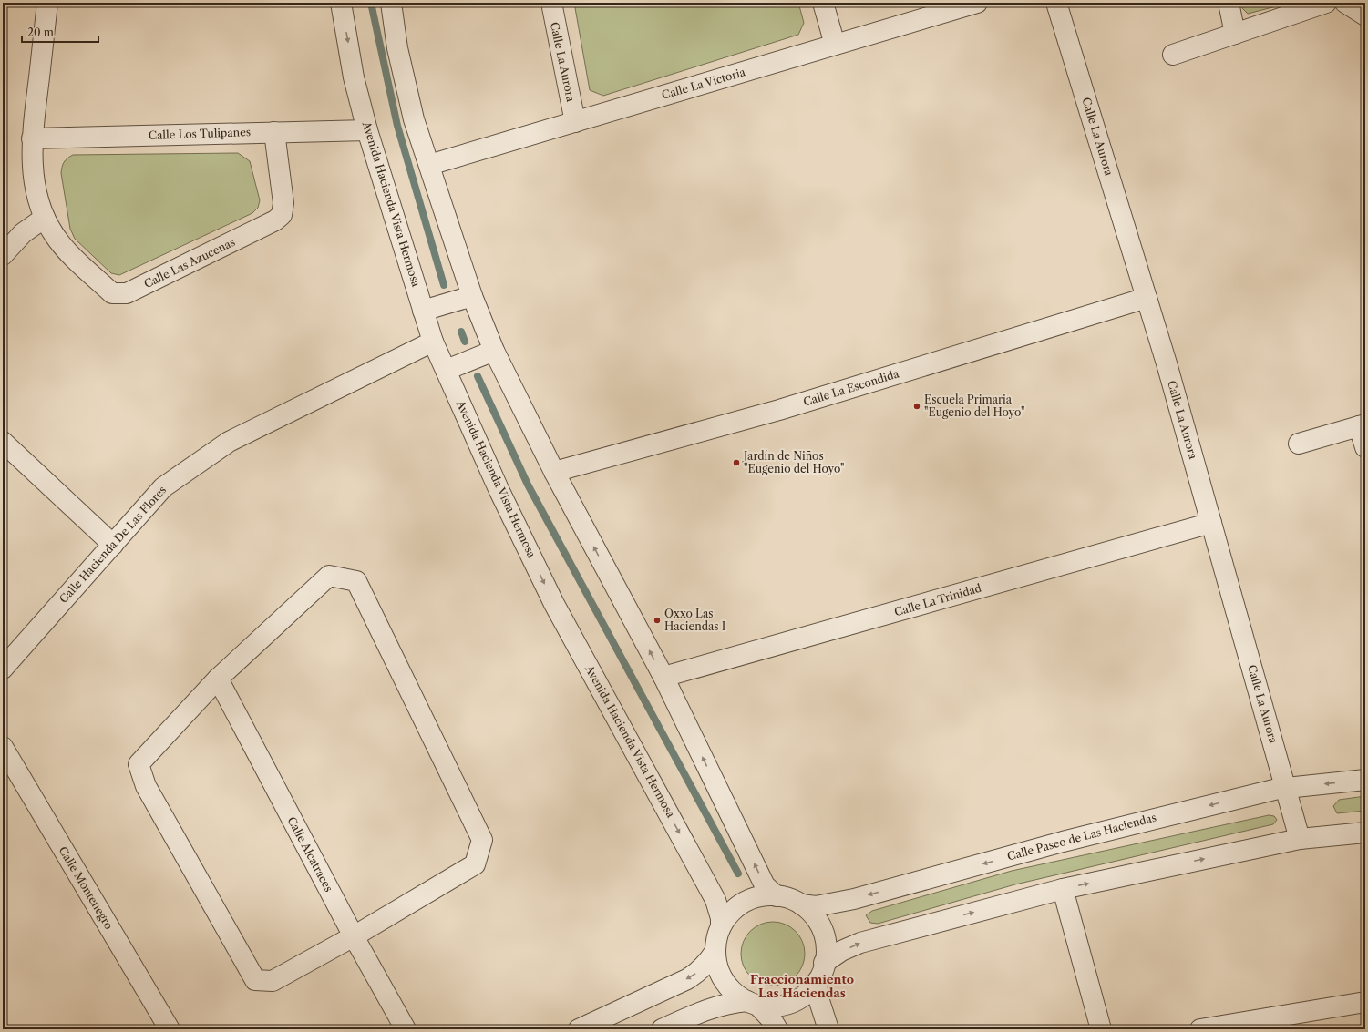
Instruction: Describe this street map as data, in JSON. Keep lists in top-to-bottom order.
{
  "streets": {
    "street": [
      "Calle La Aurora",
      "Calle La Victoria",
      "Calle Los Tulipanes",
      "Avenida Hacienda Vista Hermosa",
      "Calle Las Azucenas",
      "Calle La Escondida",
      "Calle Hacienda De Las Flores",
      "Calle La Trinidad",
      "Calle Paseo de Las Haciendas",
      "Calle Alcatraces",
      "Calle Montenegro"
    ]
  },
  "crossings": [
    ["Calle La Aurora", "Calle La Victoria"],
    ["Calle La Aurora", "Calle La Escondida"],
    ["Calle La Aurora", "Calle La Trinidad"],
    ["Calle La Aurora", "Calle Paseo de Las Haciendas"],
    ["Calle Los Tulipanes", "Avenida Hacienda Vista Hermosa"],
    ["Calle Los Tulipanes", "Calle Las Azucenas"],
    ["Avenida Hacienda Vista Hermosa", "Calle Hacienda De Las Flores"],
    ["Avenida Hacienda Vista Hermosa", "Calle Paseo de Las Haciendas"]
  ],
  "districts": ["Fraccionamiento Las Haciendas"],
  "places": ["Escuela Primaria \"Eugenio del Hoyo\"", "Jardín de Niños \"Eugenio del Hoyo\"", "Oxxo Las Haciendas I"],
  "scale_bar": "20 m"
}
